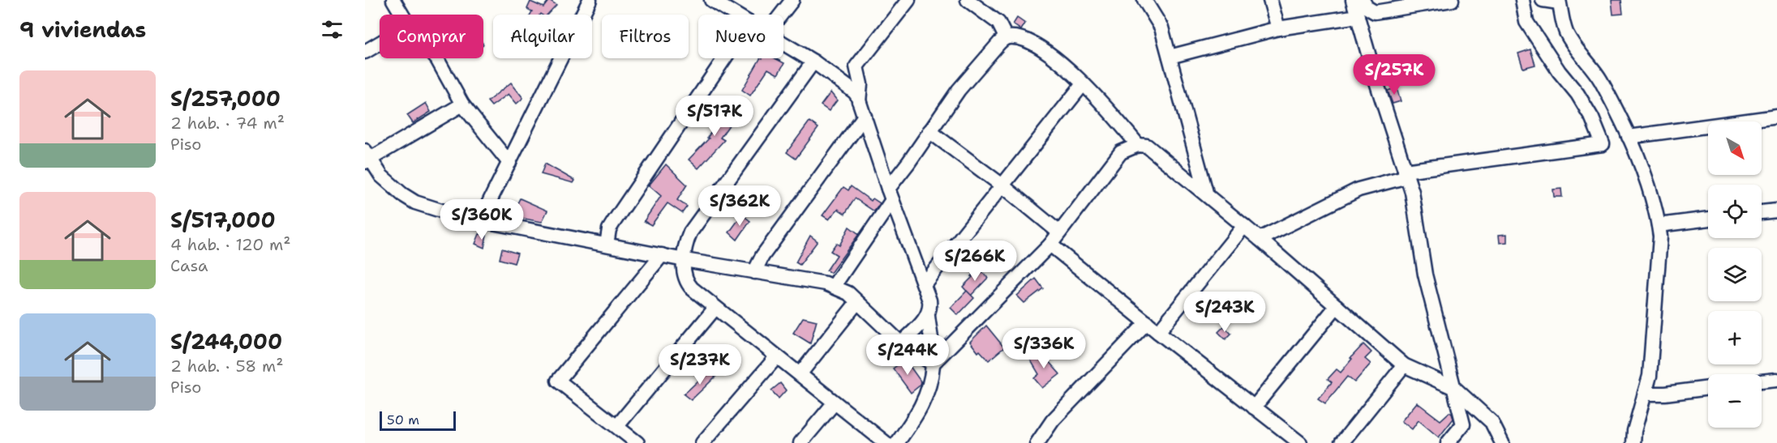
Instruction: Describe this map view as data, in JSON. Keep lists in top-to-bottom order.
{
  "scale_bar": "50 m",
  "north": "bottom right",
  "page": {
    "heading": "9 viviendas",
    "chip": [
      "Comprar",
      "Alquilar",
      "Filtros",
      "Nuevo"
    ],
    "price": [
      "S/257K",
      "S/517K",
      "S/362K",
      "S/360K",
      "S/266K",
      "S/243K",
      "S/336K",
      "S/244K",
      "S/237K"
    ],
    "list": [
      {
        "name": "S/257,000",
        "note": "2 hab. · 74 m² · Piso"
      },
      {
        "name": "S/517,000",
        "note": "4 hab. · 120 m² · Casa"
      },
      {
        "name": "S/244,000",
        "note": "2 hab. · 58 m² · Piso"
      }
    ],
    "map_buttons": ["+", "−"],
    "scale": "50 m"
  }
}
